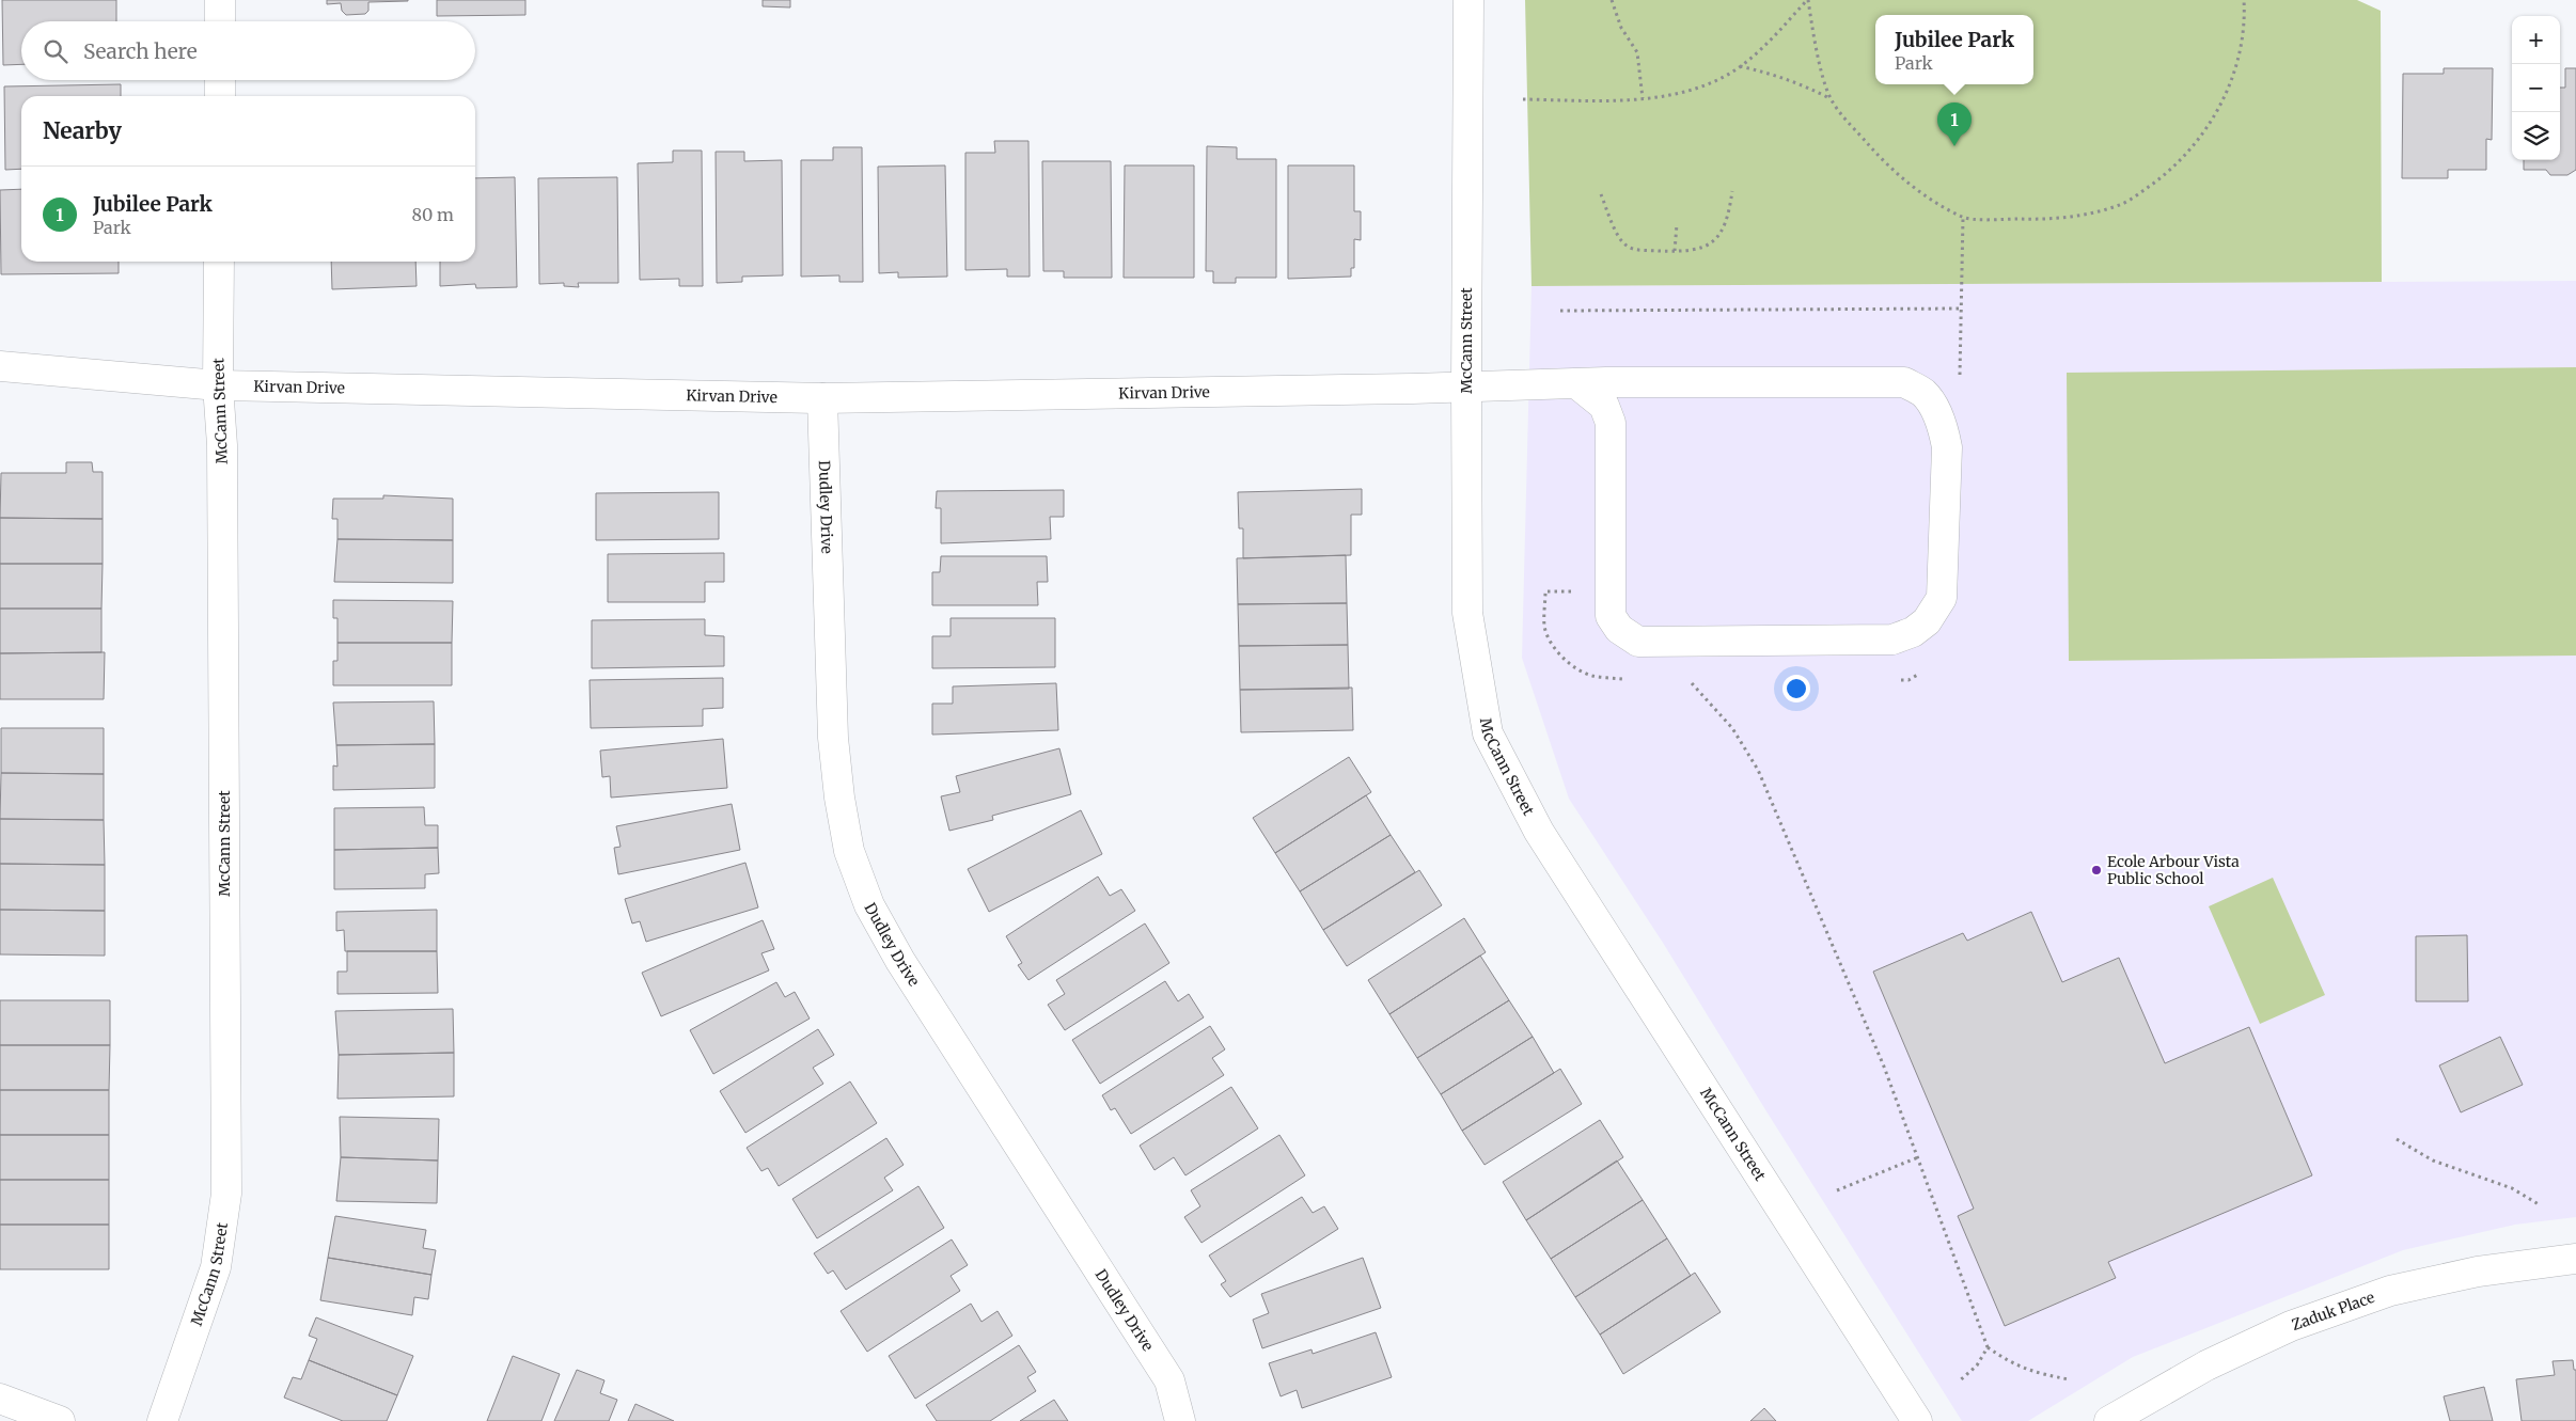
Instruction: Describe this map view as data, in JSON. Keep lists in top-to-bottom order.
{
  "streets": {
    "street": [
      "McCann Street",
      "Kirvan Drive",
      "Dudley Drive",
      "Zaduk Place"
    ]
  },
  "crossings": [
    ["McCann Street", "Kirvan Drive"],
    ["Kirvan Drive", "Dudley Drive"]
  ],
  "places": ["Ecole Arbour Vista Public School"],
  "page": {
    "popup": ["Jubilee Park", "Park"],
    "map_buttons": ["+", "−"],
    "search": "Search here",
    "heading": "Nearby",
    "pins": "1",
    "list": [
      {
        "mark": "1",
        "name": "Jubilee Park",
        "note": "Park",
        "value": "80 m"
      }
    ]
  }
}
